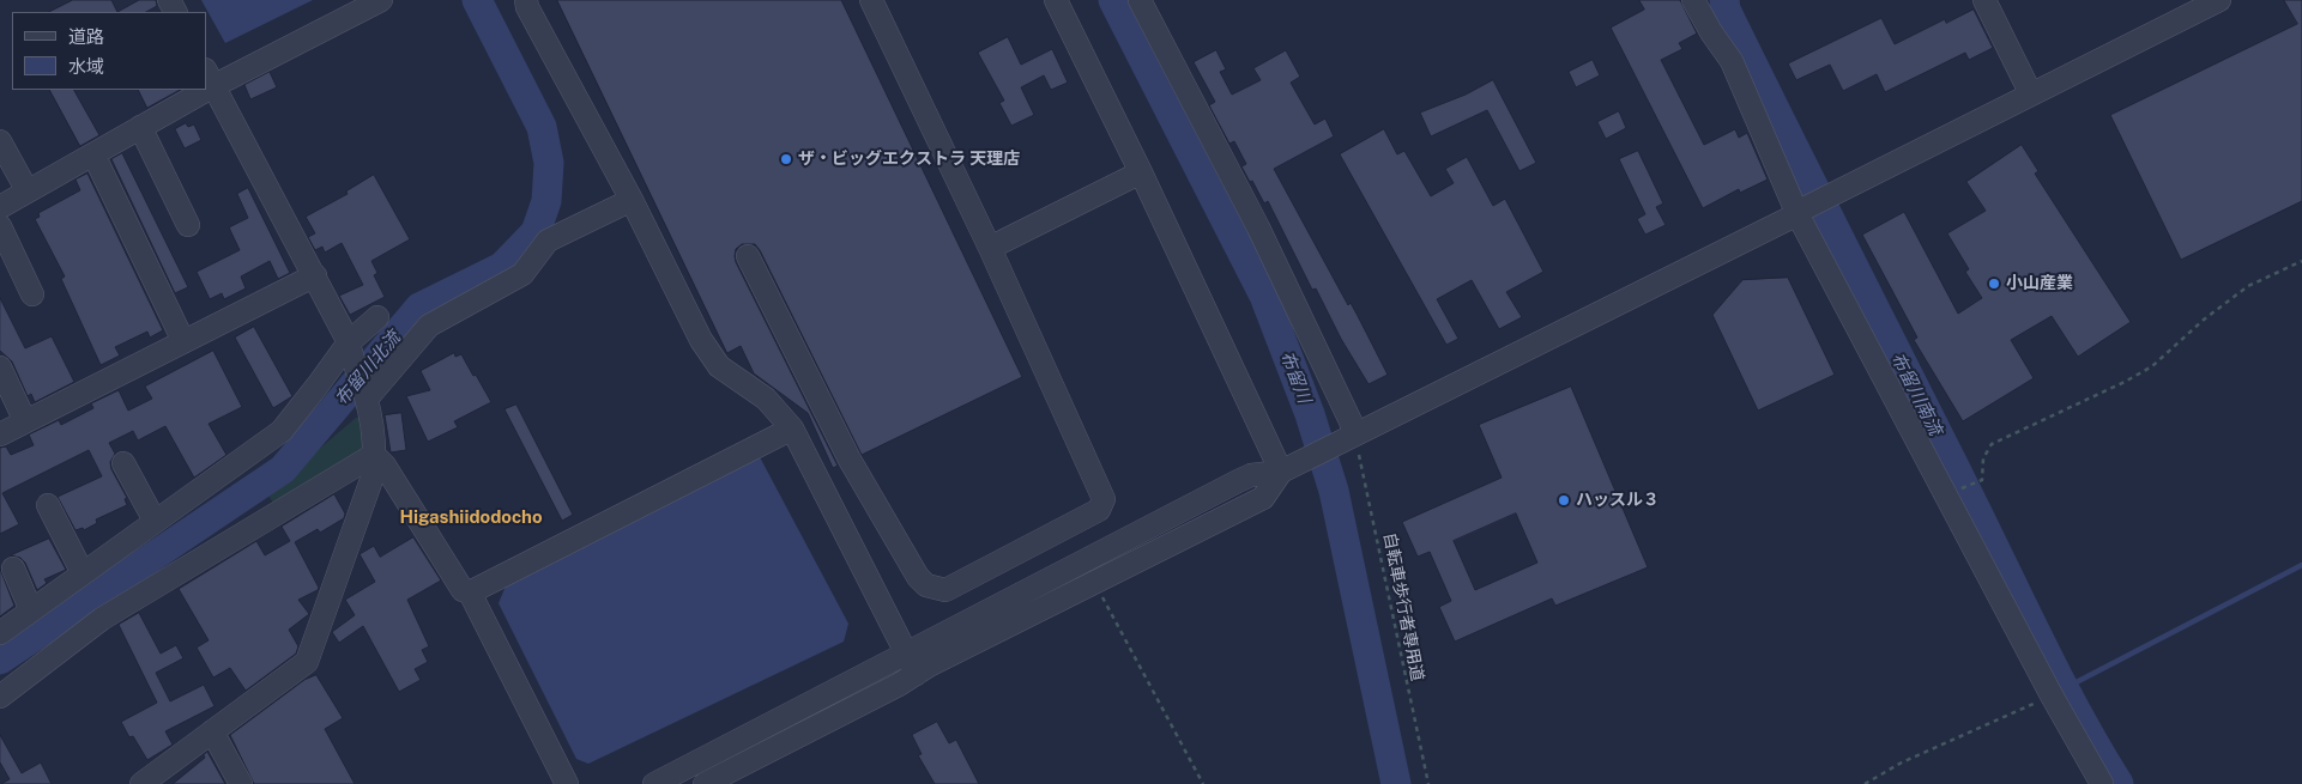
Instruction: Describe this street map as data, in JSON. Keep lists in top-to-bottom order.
{
  "streets": {
    "path": ["自転車歩行者専用道"]
  },
  "districts": ["Higashiidodocho"],
  "water": ["布留川北流", "布留川", "布留川南流"],
  "places": ["ザ・ビッグエクストラ 天理店", "小山産業", "ハッスル３"],
  "legend": ["道路", "水域"]
}
